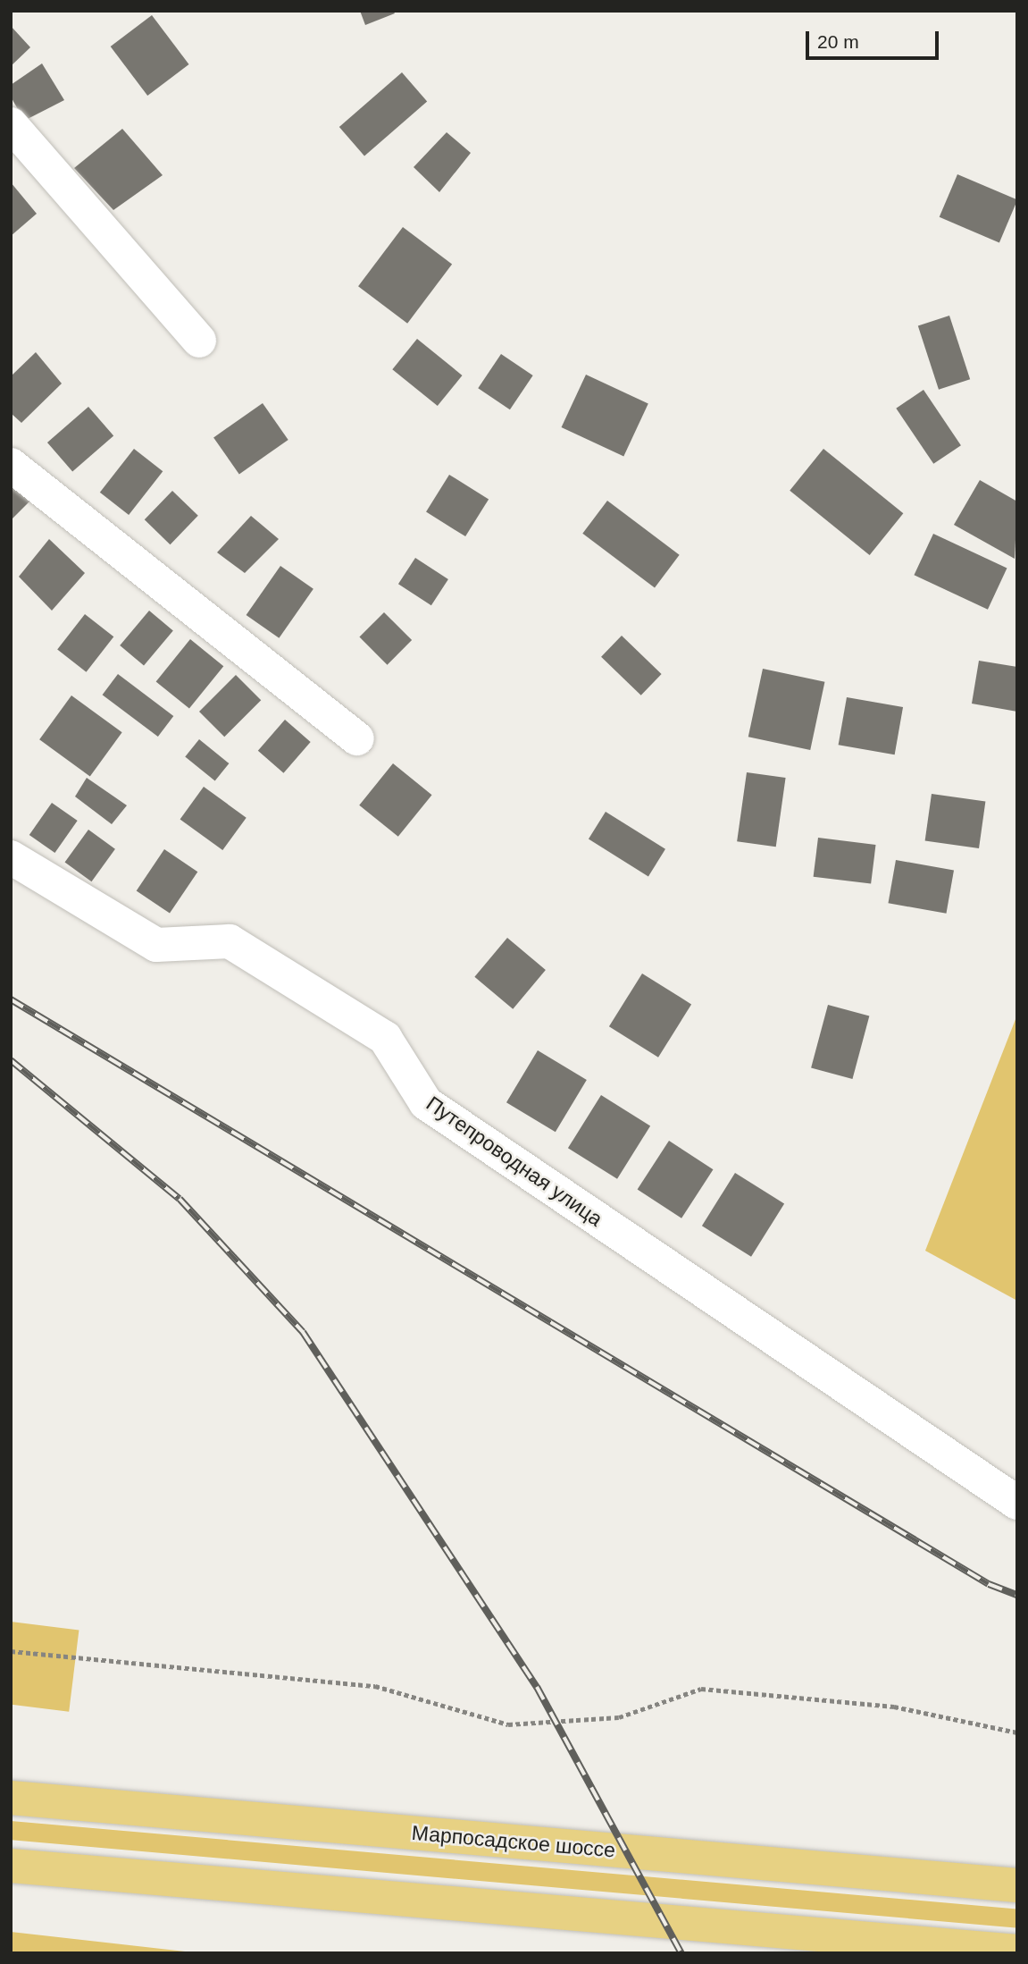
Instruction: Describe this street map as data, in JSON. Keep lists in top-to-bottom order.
{
  "streets": {
    "main road": ["Марпосадское шоссе"],
    "street": ["Путепроводная улица"]
  },
  "scale_bar": "20 m"
}
